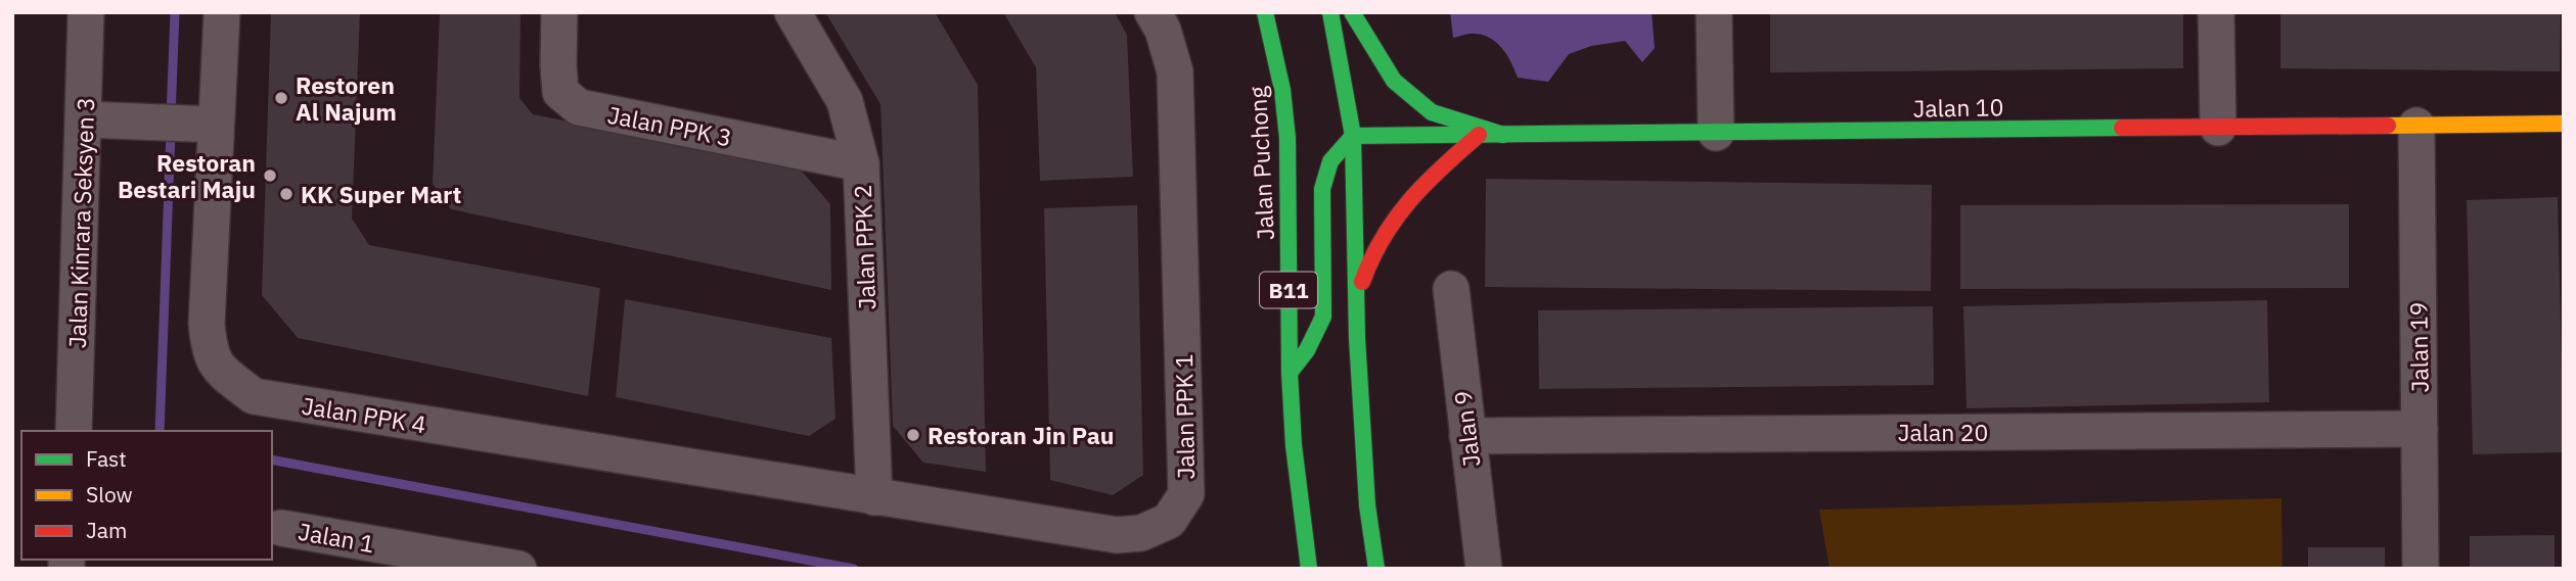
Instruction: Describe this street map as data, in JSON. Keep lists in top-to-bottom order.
{
  "streets": {
    "main road": ["Jalan 10", "Jalan Puchong", "B11"],
    "street": [
      "Jalan PPK 3",
      "Jalan Kinrara Seksyen 3",
      "Jalan PPK 2",
      "Jalan 19",
      "Jalan PPK 4",
      "Jalan PPK 1",
      "Jalan 9",
      "Jalan 20",
      "Jalan 1"
    ]
  },
  "crossings": [
    ["Jalan 10", "Jalan 19"],
    ["Jalan PPK 3", "Jalan PPK 2"],
    ["Jalan PPK 2", "Jalan PPK 4"],
    ["Jalan PPK 2", "Jalan PPK 1"],
    ["Jalan 19", "Jalan 20"],
    ["Jalan PPK 4", "Jalan PPK 1"],
    ["Jalan 9", "Jalan 20"]
  ],
  "places": [
    "Restoren Al Najum",
    "Restoran Bestari Maju",
    "KK Super Mart",
    "Restoran Jin Pau"
  ],
  "legend": ["Fast", "Slow", "Jam"]
}
